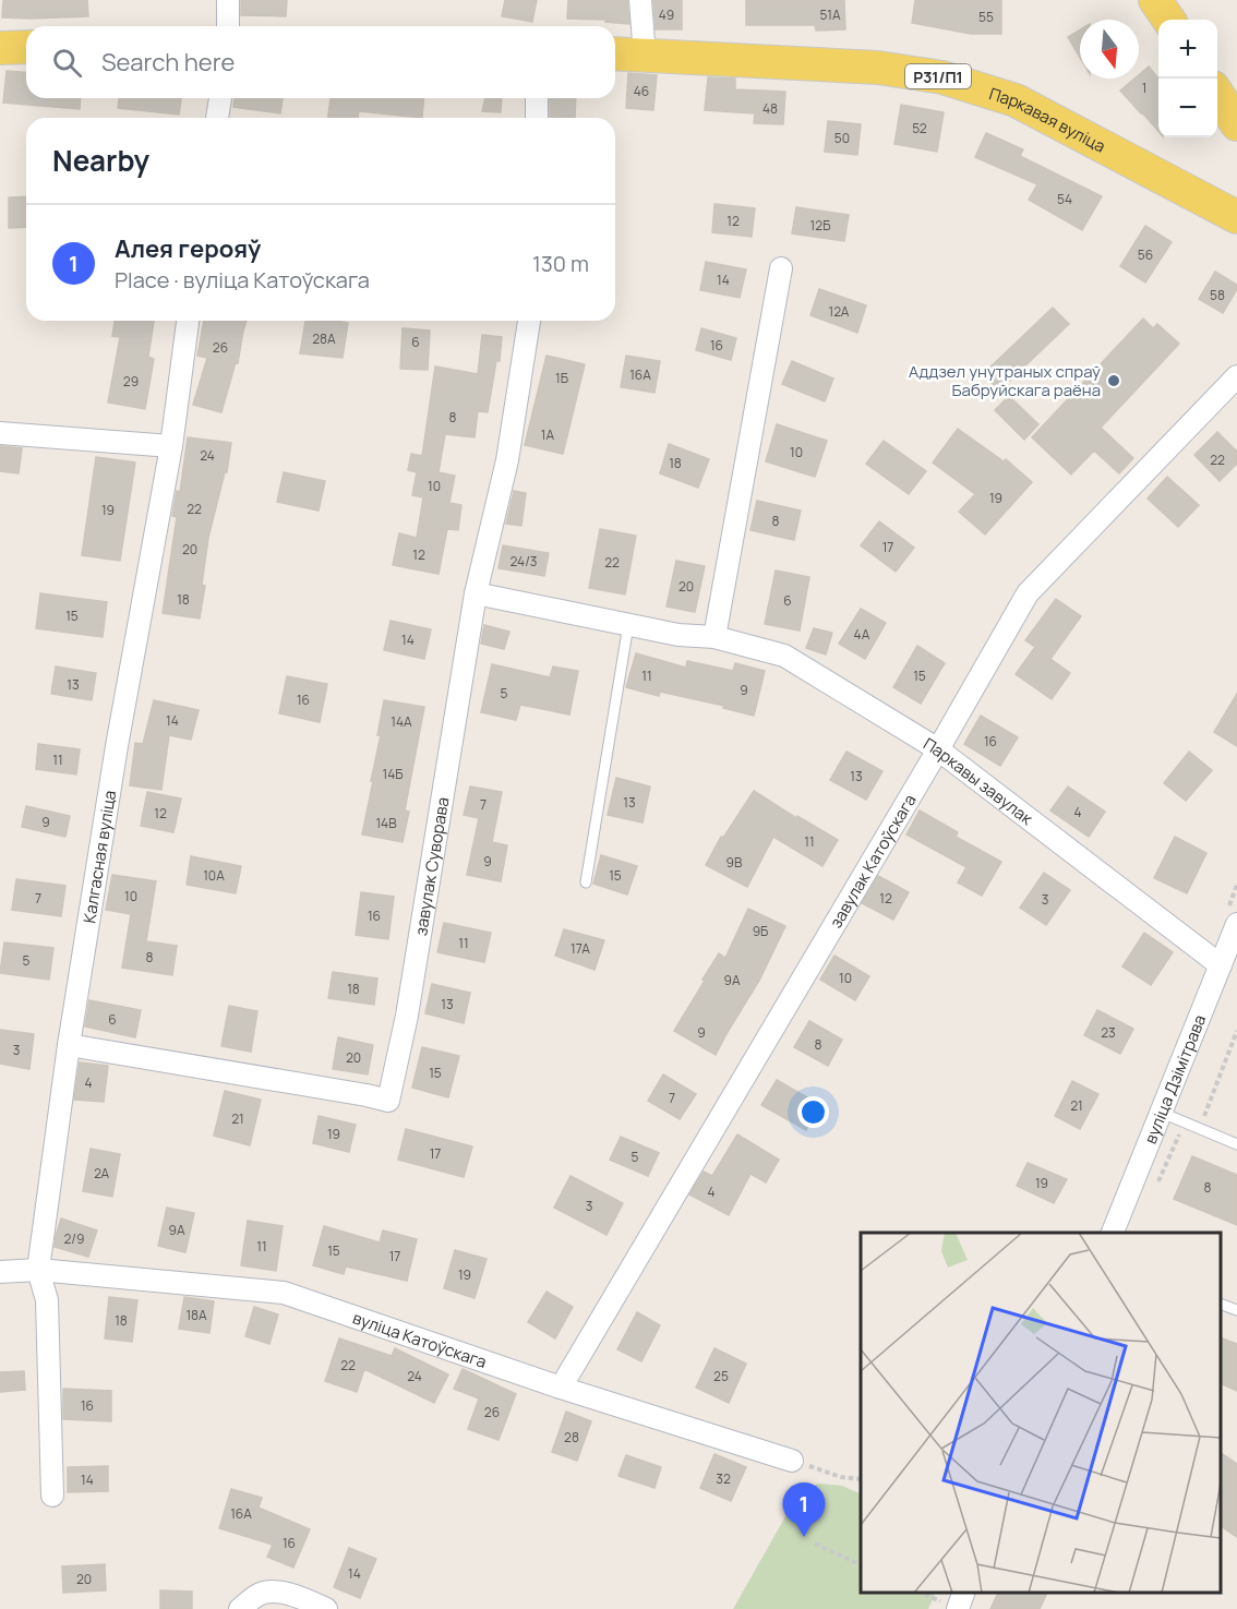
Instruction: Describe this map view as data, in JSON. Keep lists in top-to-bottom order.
{
  "streets": {
    "main road": ["Р31/П1", "Паркавая вуліца"],
    "street": [
      "Паркавы завулак",
      "Калгасная вуліца",
      "завулак Катоўскага",
      "завулак Суворава",
      "вуліца Дзімітрава",
      "вуліца Катоўскага"
    ]
  },
  "crossings": [
    ["Паркавы завулак", "завулак Катоўскага"],
    ["Паркавы завулак", "завулак Суворава"],
    ["Паркавы завулак", "вуліца Дзімітрава"],
    ["Калгасная вуліца", "завулак Суворава"],
    ["Калгасная вуліца", "вуліца Катоўскага"],
    ["завулак Катоўскага", "вуліца Катоўскага"]
  ],
  "places": ["Аддзел унутраных спраў Бабруйскага раёна"],
  "house_numbers": [
    "49",
    "51А",
    "55",
    "1",
    "46",
    "48",
    "52",
    "50",
    "54",
    "12",
    "12Б",
    "56",
    "14",
    "58",
    "12А",
    "28А",
    "6",
    "16",
    "26",
    "16А",
    "1Б",
    "29",
    "8",
    "1А",
    "10",
    "24",
    "22",
    "18",
    "10",
    "19",
    "22",
    "19",
    "8",
    "17",
    "20",
    "12",
    "24/3",
    "22",
    "20",
    "18",
    "6",
    "15",
    "4А",
    "14",
    "11",
    "15",
    "13",
    "9",
    "5",
    "16",
    "14",
    "14А",
    "16",
    "11",
    "14Б",
    "13",
    "13",
    "7",
    "4",
    "12",
    "9",
    "14В",
    "11",
    "9",
    "9В",
    "10А",
    "15",
    "10",
    "7",
    "12",
    "3",
    "16",
    "9Б",
    "11",
    "17А",
    "8",
    "5",
    "10",
    "9А",
    "18",
    "13",
    "6",
    "9",
    "23",
    "8",
    "3",
    "20",
    "15",
    "4",
    "7",
    "21",
    "21",
    "19",
    "17",
    "5",
    "2А",
    "19",
    "8",
    "4",
    "3",
    "9А",
    "2/9",
    "11",
    "15",
    "17",
    "19",
    "18А",
    "18",
    "22",
    "24",
    "25",
    "16",
    "26",
    "28",
    "32",
    "14",
    "16А",
    "16",
    "14",
    "20"
  ],
  "north": "bottom",
  "page": {
    "map_buttons": ["+", "−"],
    "search": "Search here",
    "heading": "Nearby",
    "list": [
      {
        "mark": "1",
        "name": "Алея герояў",
        "note": "Place · вуліца Катоўскага",
        "value": "130 m"
      }
    ],
    "pins": "1"
  }
}
